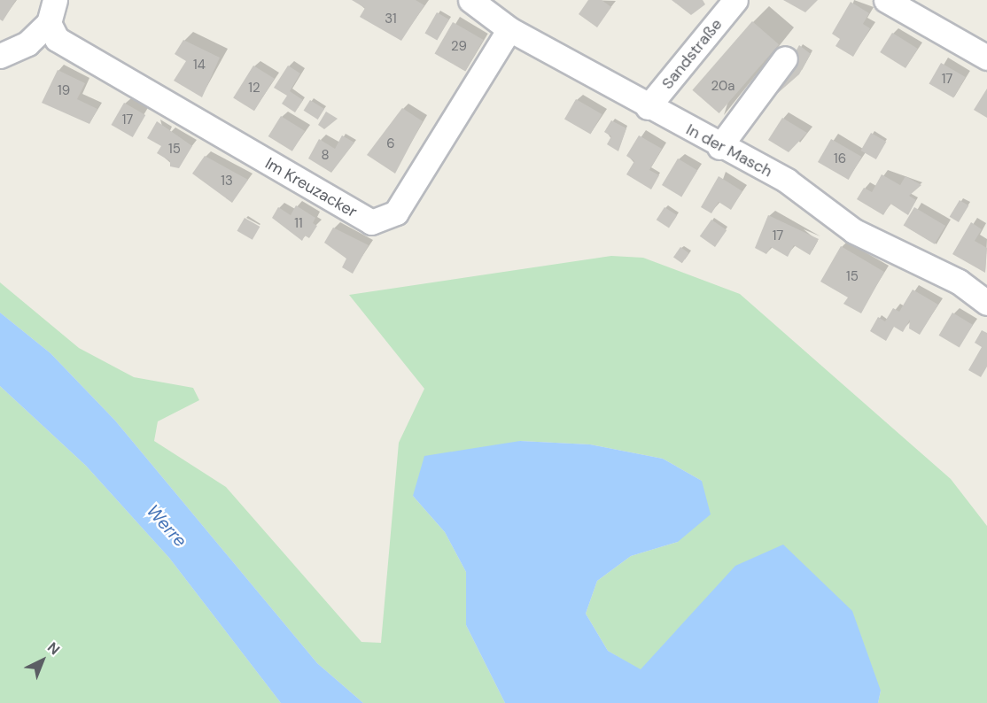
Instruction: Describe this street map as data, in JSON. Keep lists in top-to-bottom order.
{
  "streets": {
    "street": ["Sandstraße", "In der Masch", "Im Kreuzacker"]
  },
  "crossings": [
    ["Sandstraße", "In der Masch"],
    ["In der Masch", "Im Kreuzacker"]
  ],
  "water": ["Werre"],
  "house_numbers": [
    "31",
    "29",
    "14",
    "17",
    "20a",
    "12",
    "19",
    "17",
    "6",
    "15",
    "8",
    "16",
    "13",
    "11",
    "17",
    "15"
  ],
  "north": "top right"
}
